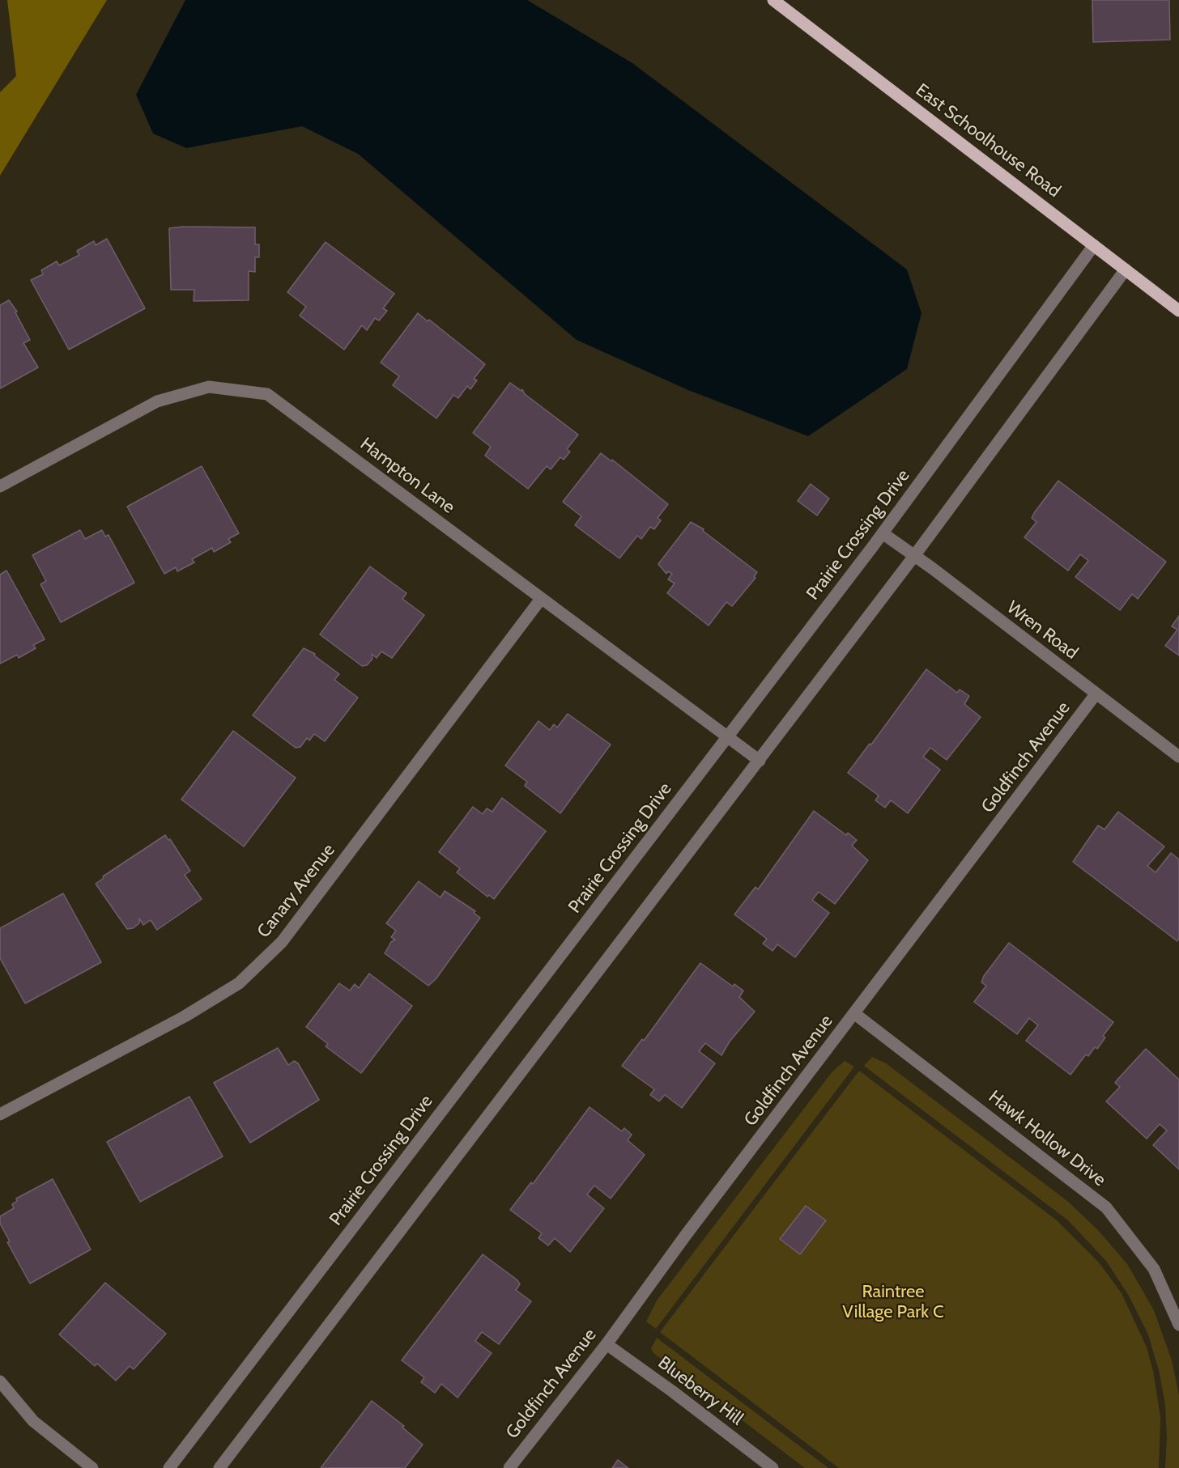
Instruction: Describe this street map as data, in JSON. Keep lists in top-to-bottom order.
{
  "streets": {
    "main road": ["East Schoolhouse Road"],
    "street": [
      "Hampton Lane",
      "Prairie Crossing Drive",
      "Wren Road",
      "Goldfinch Avenue",
      "Canary Avenue",
      "Hawk Hollow Drive",
      "Blueberry Hill"
    ]
  },
  "crossings": [
    ["East Schoolhouse Road", "Prairie Crossing Drive"],
    ["Hampton Lane", "Prairie Crossing Drive"],
    ["Hampton Lane", "Canary Avenue"],
    ["Prairie Crossing Drive", "Wren Road"],
    ["Wren Road", "Goldfinch Avenue"],
    ["Goldfinch Avenue", "Hawk Hollow Drive"],
    ["Goldfinch Avenue", "Blueberry Hill"]
  ],
  "parks": ["Raintree Village Park C"]
}
